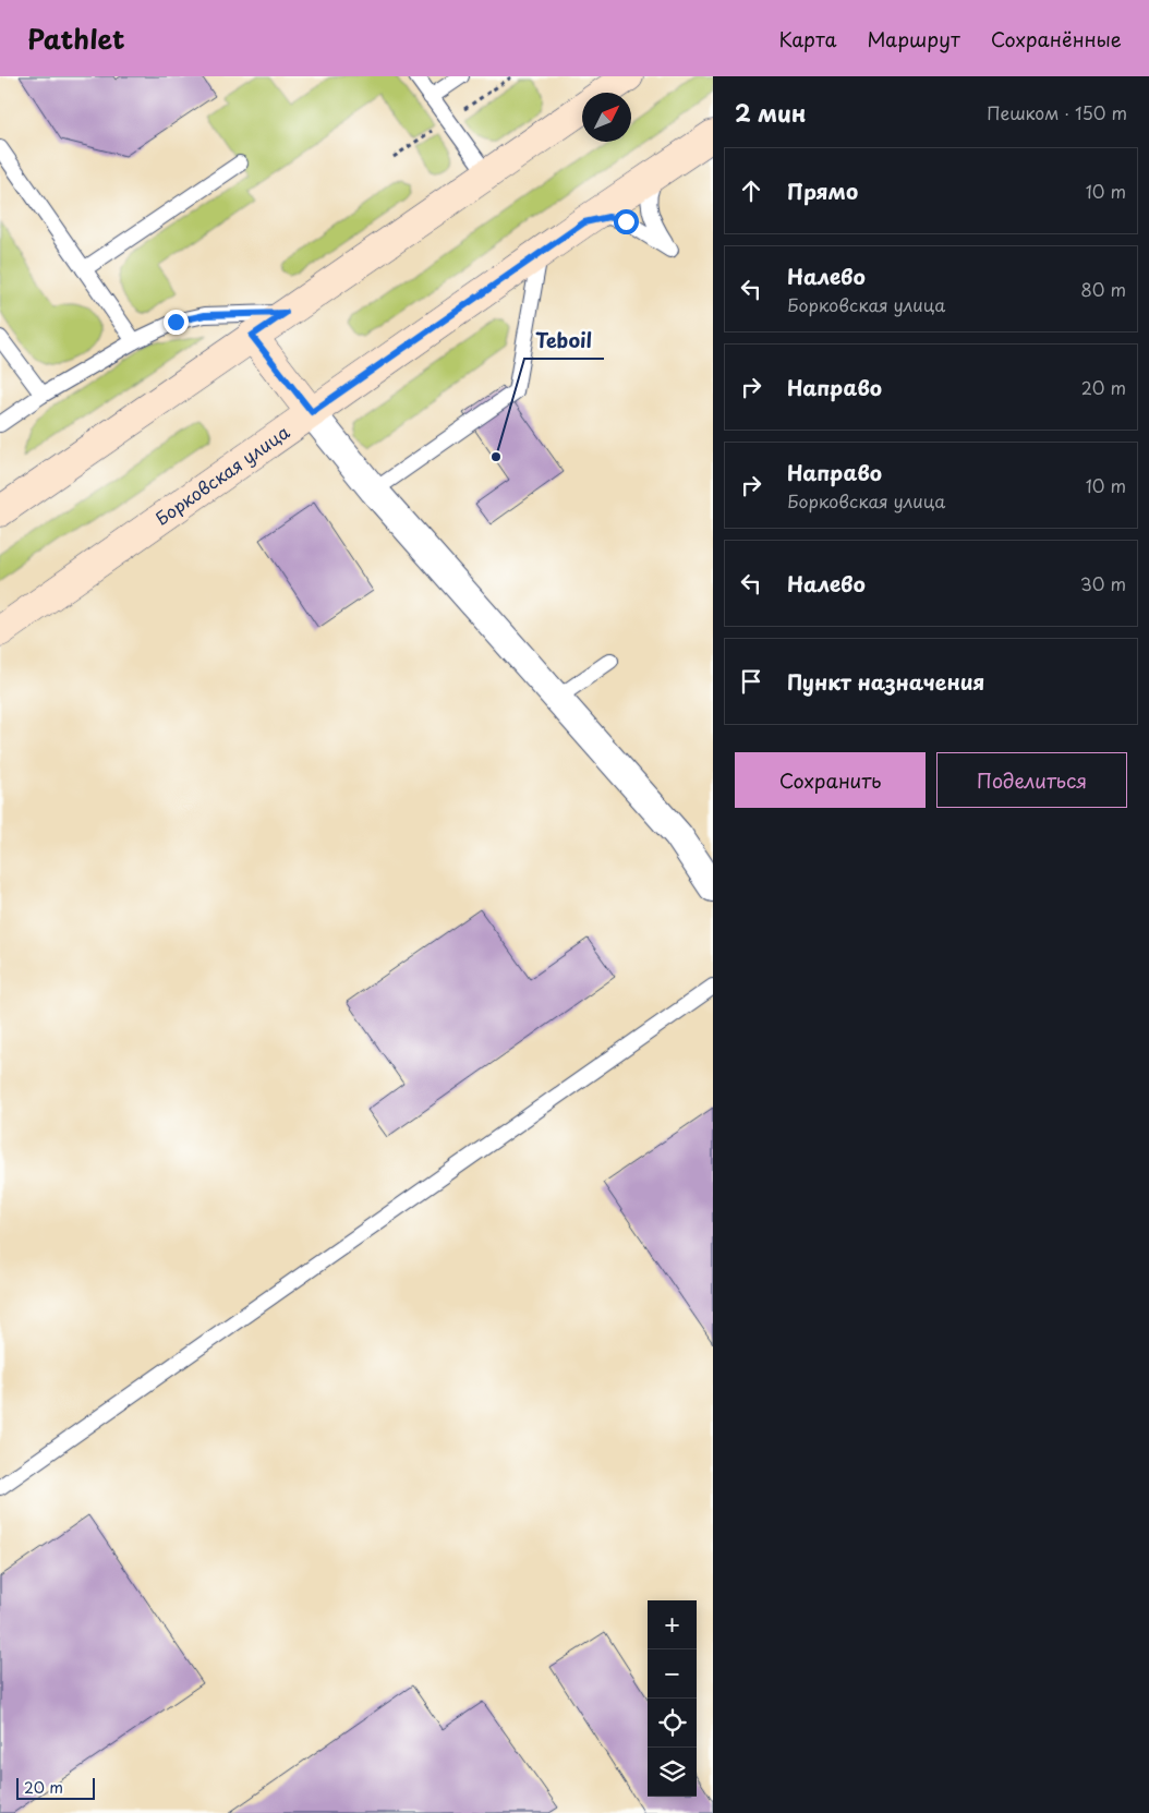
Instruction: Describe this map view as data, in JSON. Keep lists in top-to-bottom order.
{
  "streets": {
    "main road": ["Борковская улица"]
  },
  "places": ["Teboil"],
  "scale_bar": "20 m",
  "north": "top right",
  "page": {
    "header": "Pathlet",
    "nav": ["Карта", "Маршрут", "Сохранённые"],
    "heading": ["2 мин", "Пешком · 150 m"],
    "list": [
      ["Прямо", "10 m"],
      ["Налево", "Борковская улица", "80 m"],
      ["Направо", "20 m"],
      ["Направо", "Борковская улица", "10 m"],
      ["Налево", "30 m"],
      "Пункт назначения"
    ],
    "buttons": ["Сохранить", "Поделиться"],
    "map_buttons": ["+", "−"],
    "scale": "20 m"
  }
}
